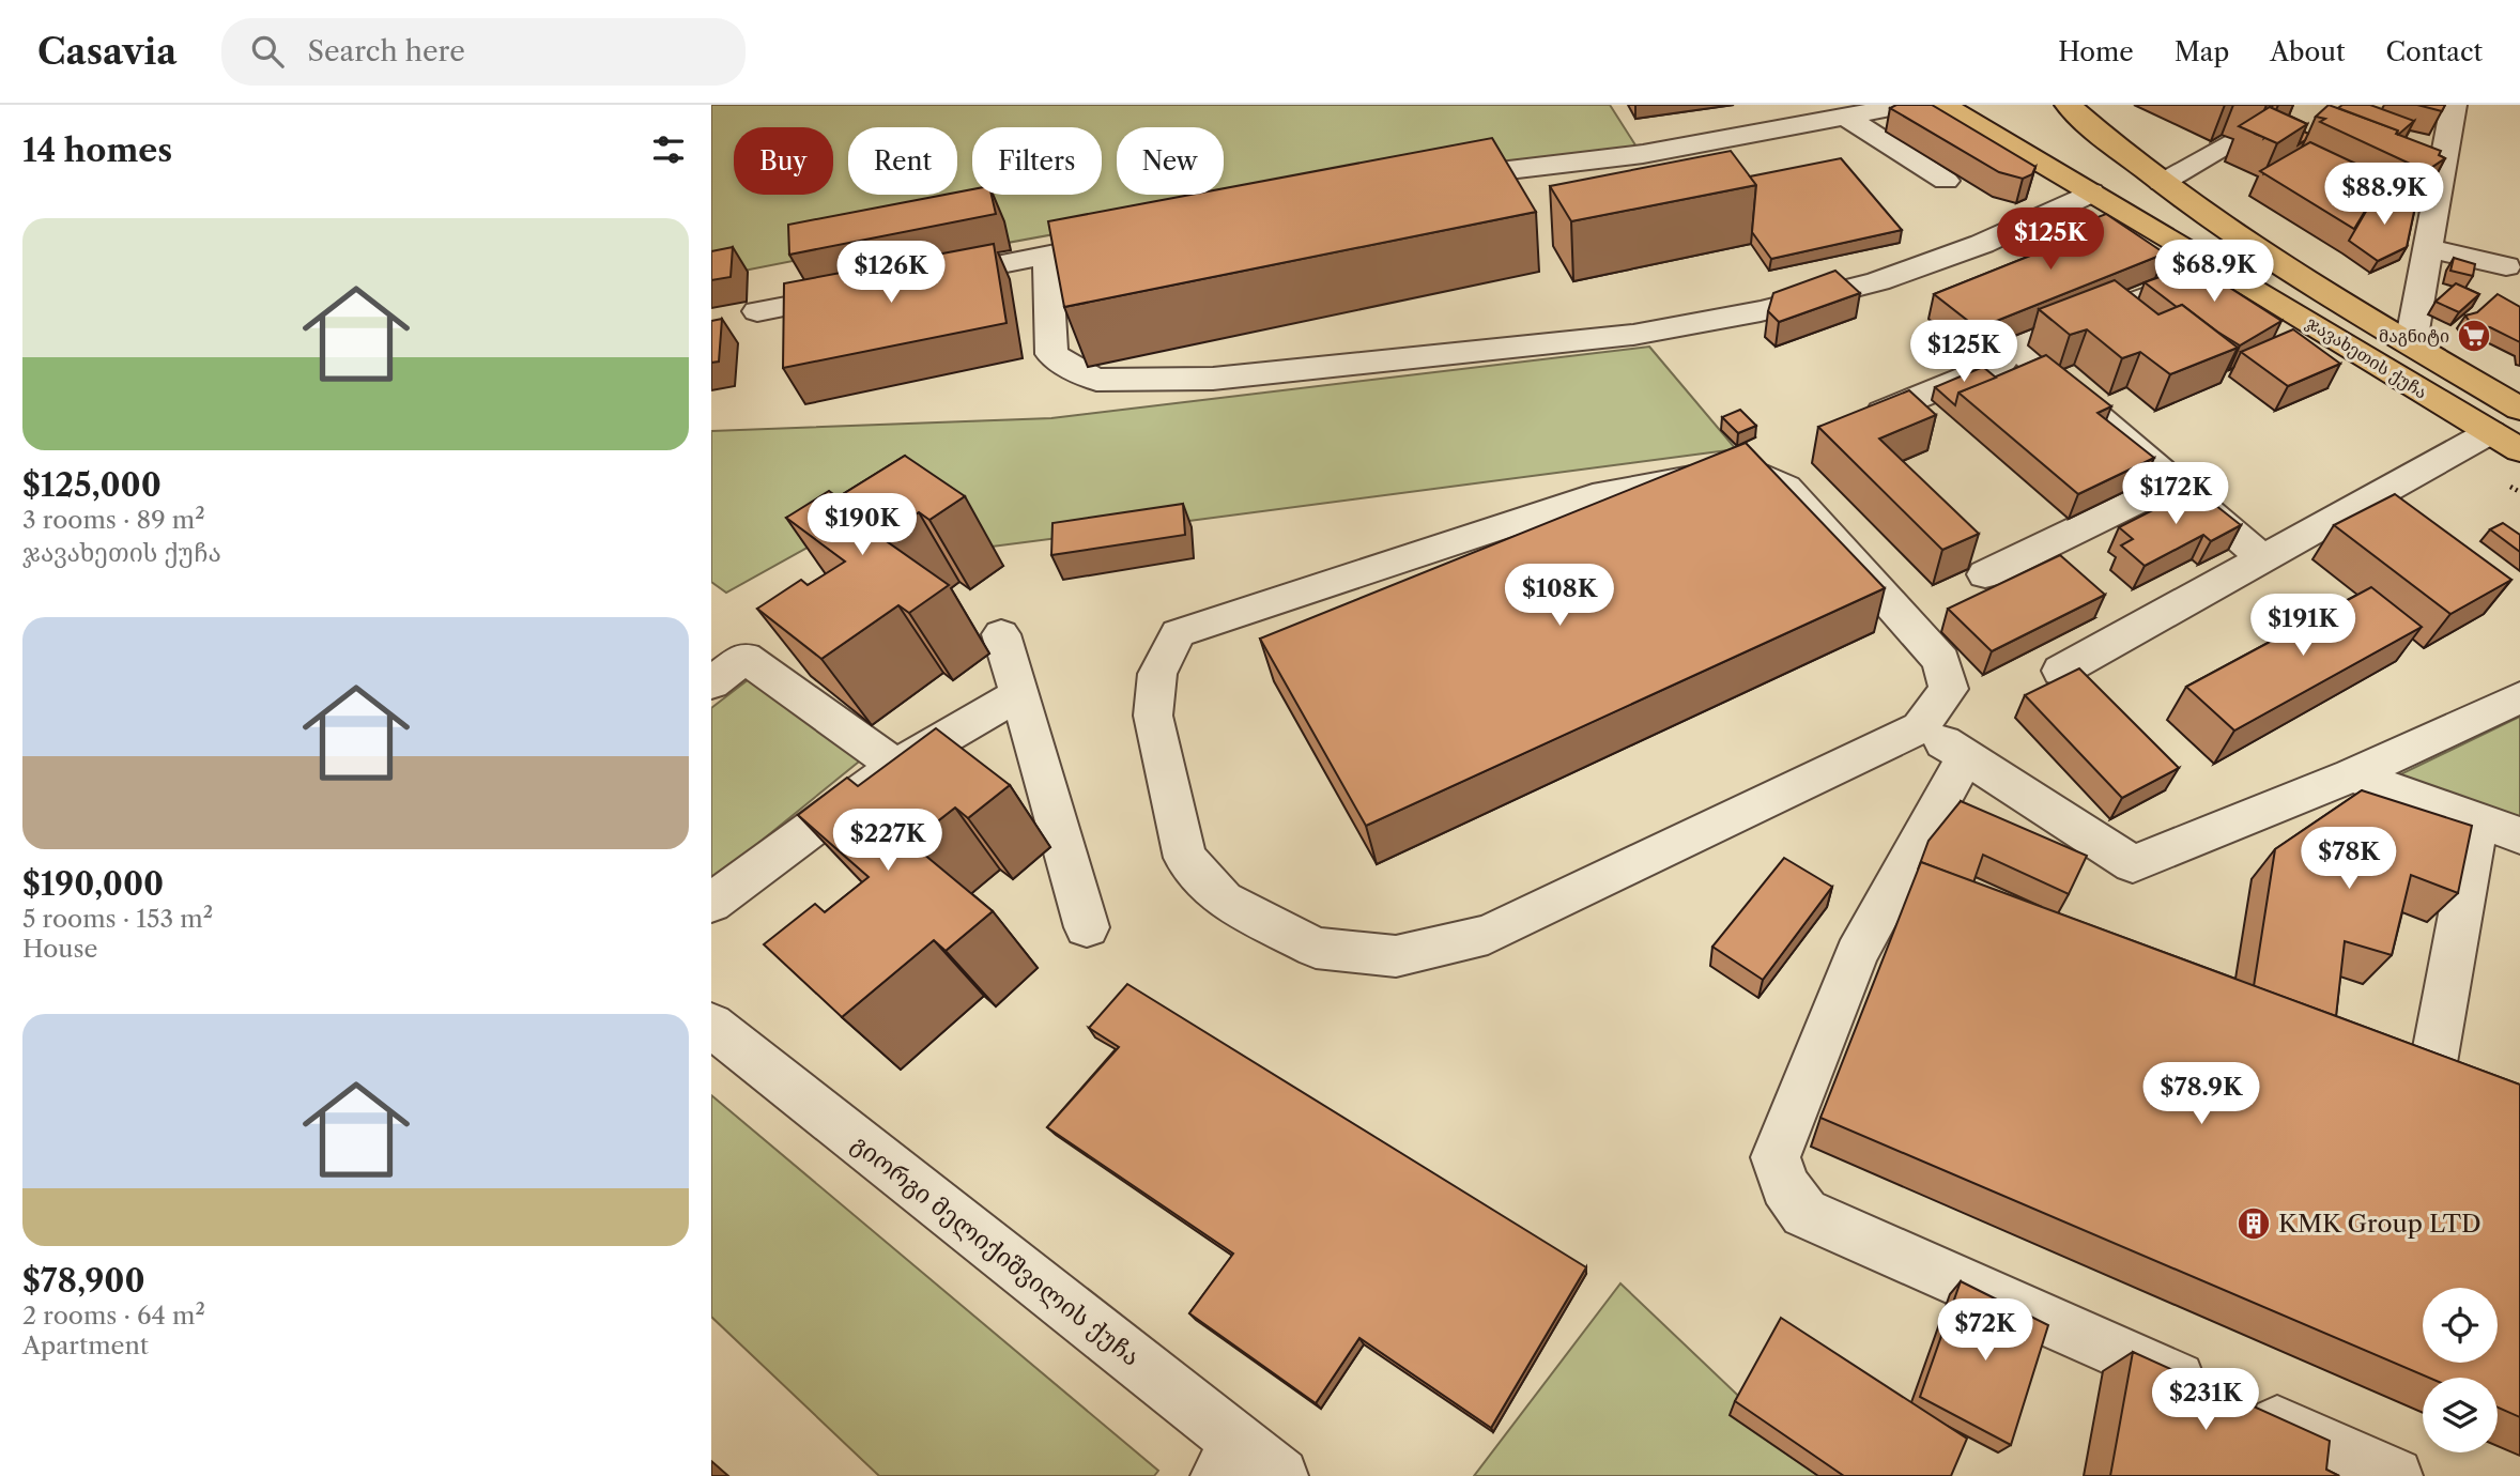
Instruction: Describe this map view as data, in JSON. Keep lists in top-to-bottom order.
{
  "streets": {
    "main road": ["ჯავახეთის ქუჩა"],
    "street": ["გიორგი მელიქიშვილის ქუჩა"]
  },
  "places": {
    "supermarket": ["მაგნიტი"],
    "building": ["KMK Group LTD"]
  },
  "page": {
    "header": "Casavia",
    "search": "Search here",
    "nav": [
      "Home",
      "Map",
      "About",
      "Contact"
    ],
    "heading": "14 homes",
    "chip": [
      "Buy",
      "Rent",
      "Filters",
      "New"
    ],
    "price": [
      "$88.9K",
      "$125K",
      "$68.9K",
      "$126K",
      "$125K",
      "$172K",
      "$190K",
      "$108K",
      "$191K",
      "$227K",
      "$78K",
      "$78.9K",
      "$72K",
      "$231K"
    ],
    "list": [
      {
        "name": "$125,000",
        "note": "3 rooms · 89 m² · ჯავახეთის ქუჩა"
      },
      {
        "name": "$190,000",
        "note": "5 rooms · 153 m² · House"
      },
      {
        "name": "$78,900",
        "note": "2 rooms · 64 m² · Apartment"
      }
    ]
  }
}
